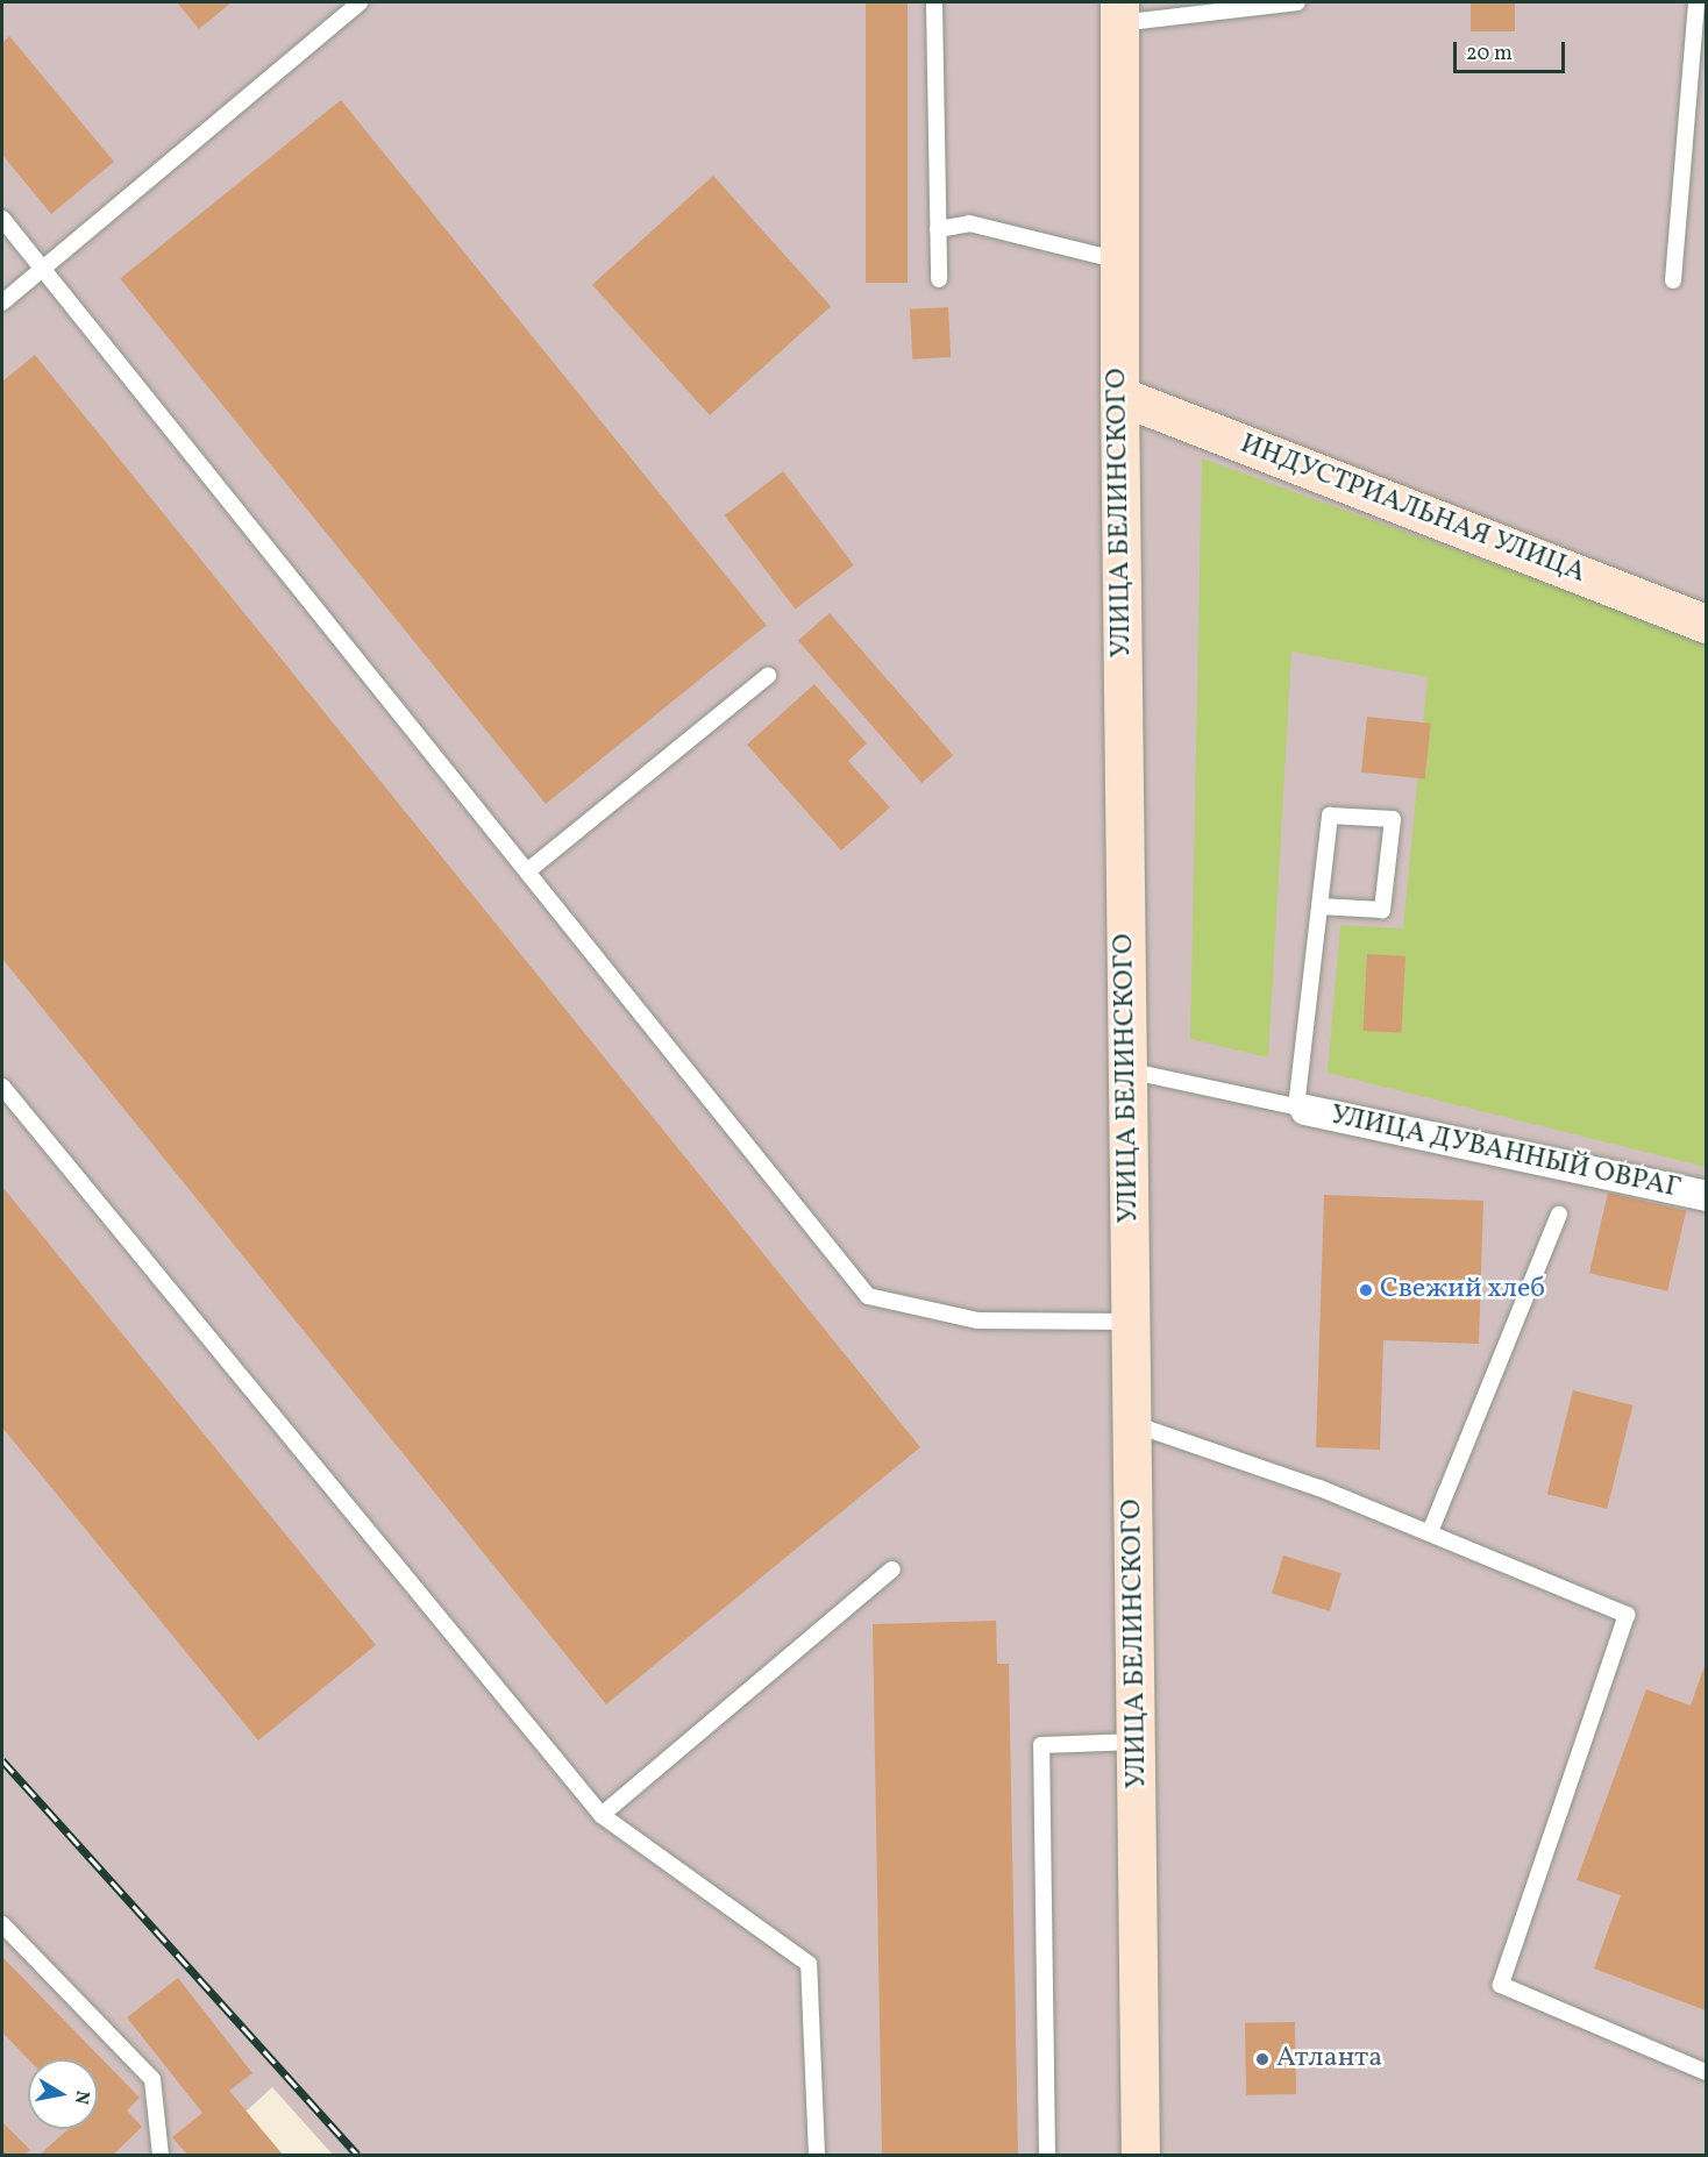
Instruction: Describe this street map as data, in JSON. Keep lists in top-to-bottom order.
{
  "streets": {
    "street": ["ИНДУСТРИАЛЬНАЯ УЛИЦА", "УЛИЦА БЕЛИНСКОГО", "УЛИЦА ДУВАННЫЙ ОВРАГ"]
  },
  "crossings": [
    ["ИНДУСТРИАЛЬНАЯ УЛИЦА", "УЛИЦА БЕЛИНСКОГО"]
  ],
  "places": ["Свежий хлеб", "Атланта"],
  "scale_bar": "20 m",
  "north": "right"
}
